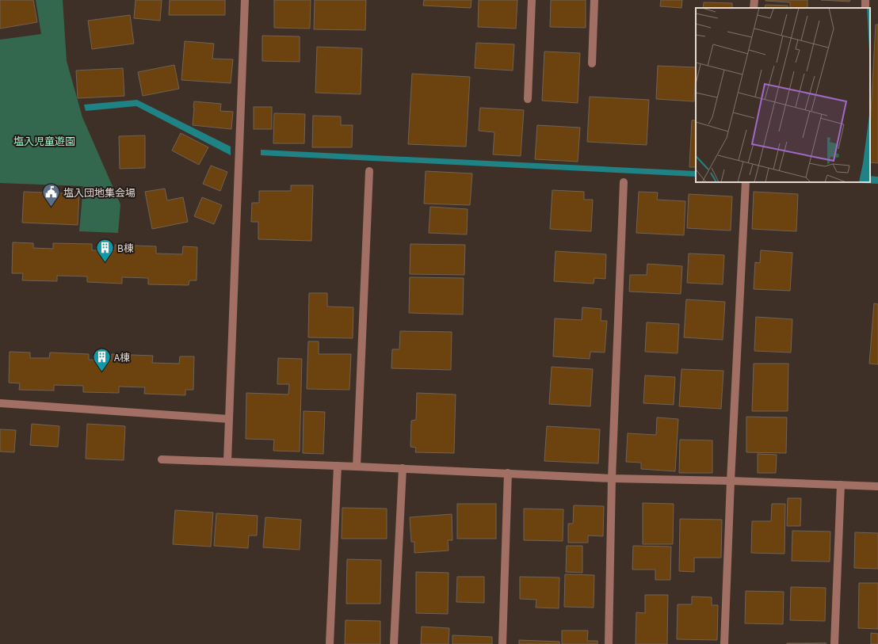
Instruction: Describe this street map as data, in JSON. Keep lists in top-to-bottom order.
{
  "parks": ["塩入児童遊園"],
  "places": {
    "public building": ["塩入団地集会場"],
    "building": ["B棟", "A棟"]
  }
}
